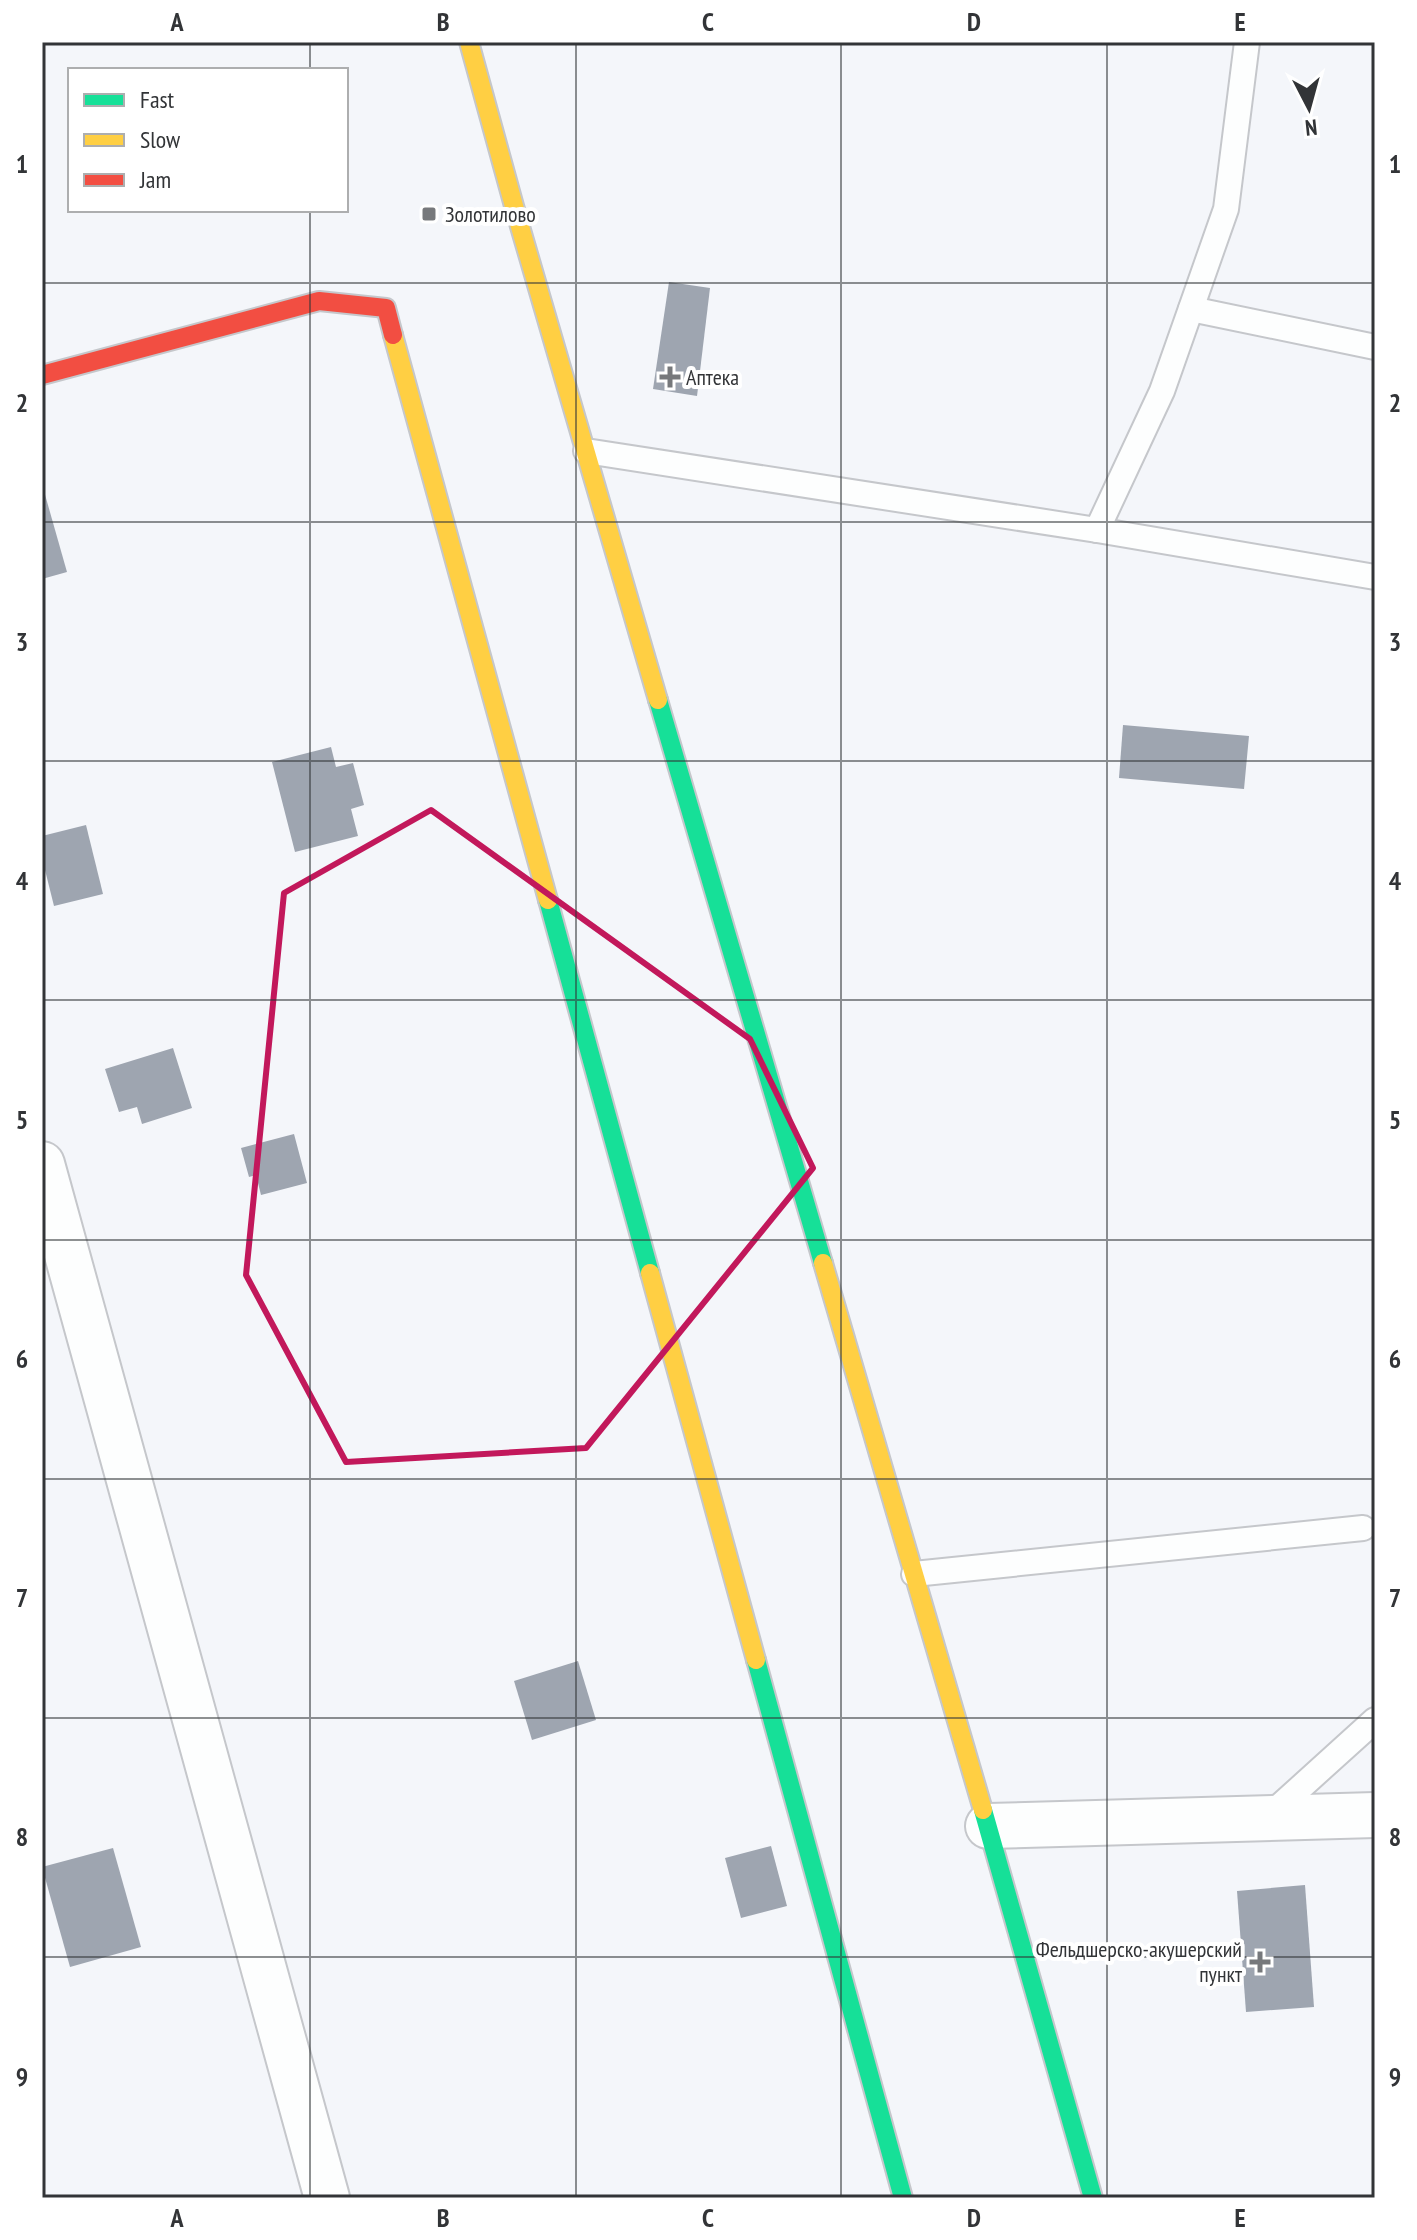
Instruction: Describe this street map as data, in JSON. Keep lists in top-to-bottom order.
{
  "places": {
    "transit": ["Золотилово"],
    "health": ["Аптека", "Фельдшерско-акушерский пункт"]
  },
  "legend": ["Fast", "Slow", "Jam"],
  "north": "bottom",
  "grid": {
    "columns": [
      "A",
      "B",
      "C",
      "D",
      "E"
    ],
    "rows": [
      "1",
      "2",
      "3",
      "4",
      "5",
      "6",
      "7",
      "8",
      "9"
    ]
  }
}
